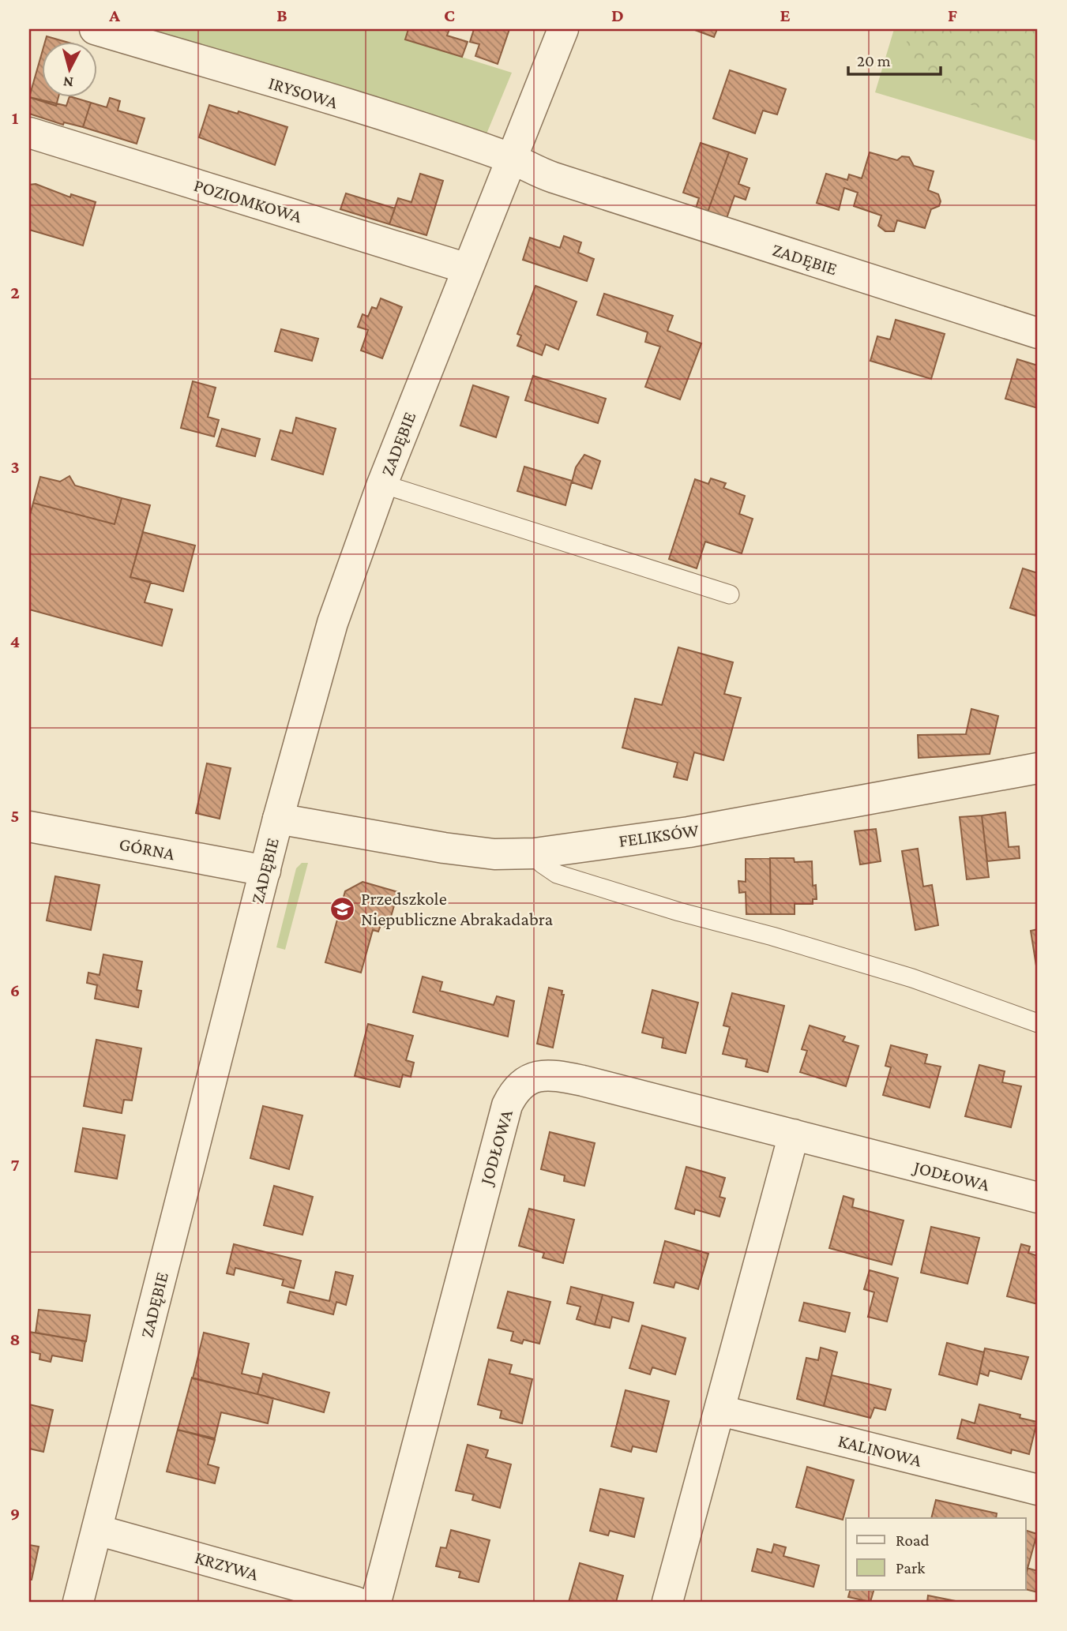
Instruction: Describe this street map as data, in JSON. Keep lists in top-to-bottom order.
{
  "streets": {
    "street": [
      "IRYSOWA",
      "POZIOMKOWA",
      "ZADĘBIE",
      "FELIKSÓW",
      "GÓRNA",
      "JODŁOWA",
      "KALINOWA",
      "KRZYWA"
    ]
  },
  "crossings": [
    ["IRYSOWA", "ZADĘBIE"],
    ["POZIOMKOWA", "ZADĘBIE"],
    ["ZADĘBIE", "FELIKSÓW"],
    ["ZADĘBIE", "GÓRNA"],
    ["ZADĘBIE", "KRZYWA"]
  ],
  "places": {
    "school or university": ["Przedszkole Niepubliczne Abrakadabra"]
  },
  "legend": ["Road", "Park"],
  "scale_bar": "20 m",
  "north": "bottom",
  "grid": {
    "columns": [
      "A",
      "B",
      "C",
      "D",
      "E",
      "F"
    ],
    "rows": [
      "1",
      "2",
      "3",
      "4",
      "5",
      "6",
      "7",
      "8",
      "9"
    ]
  }
}
